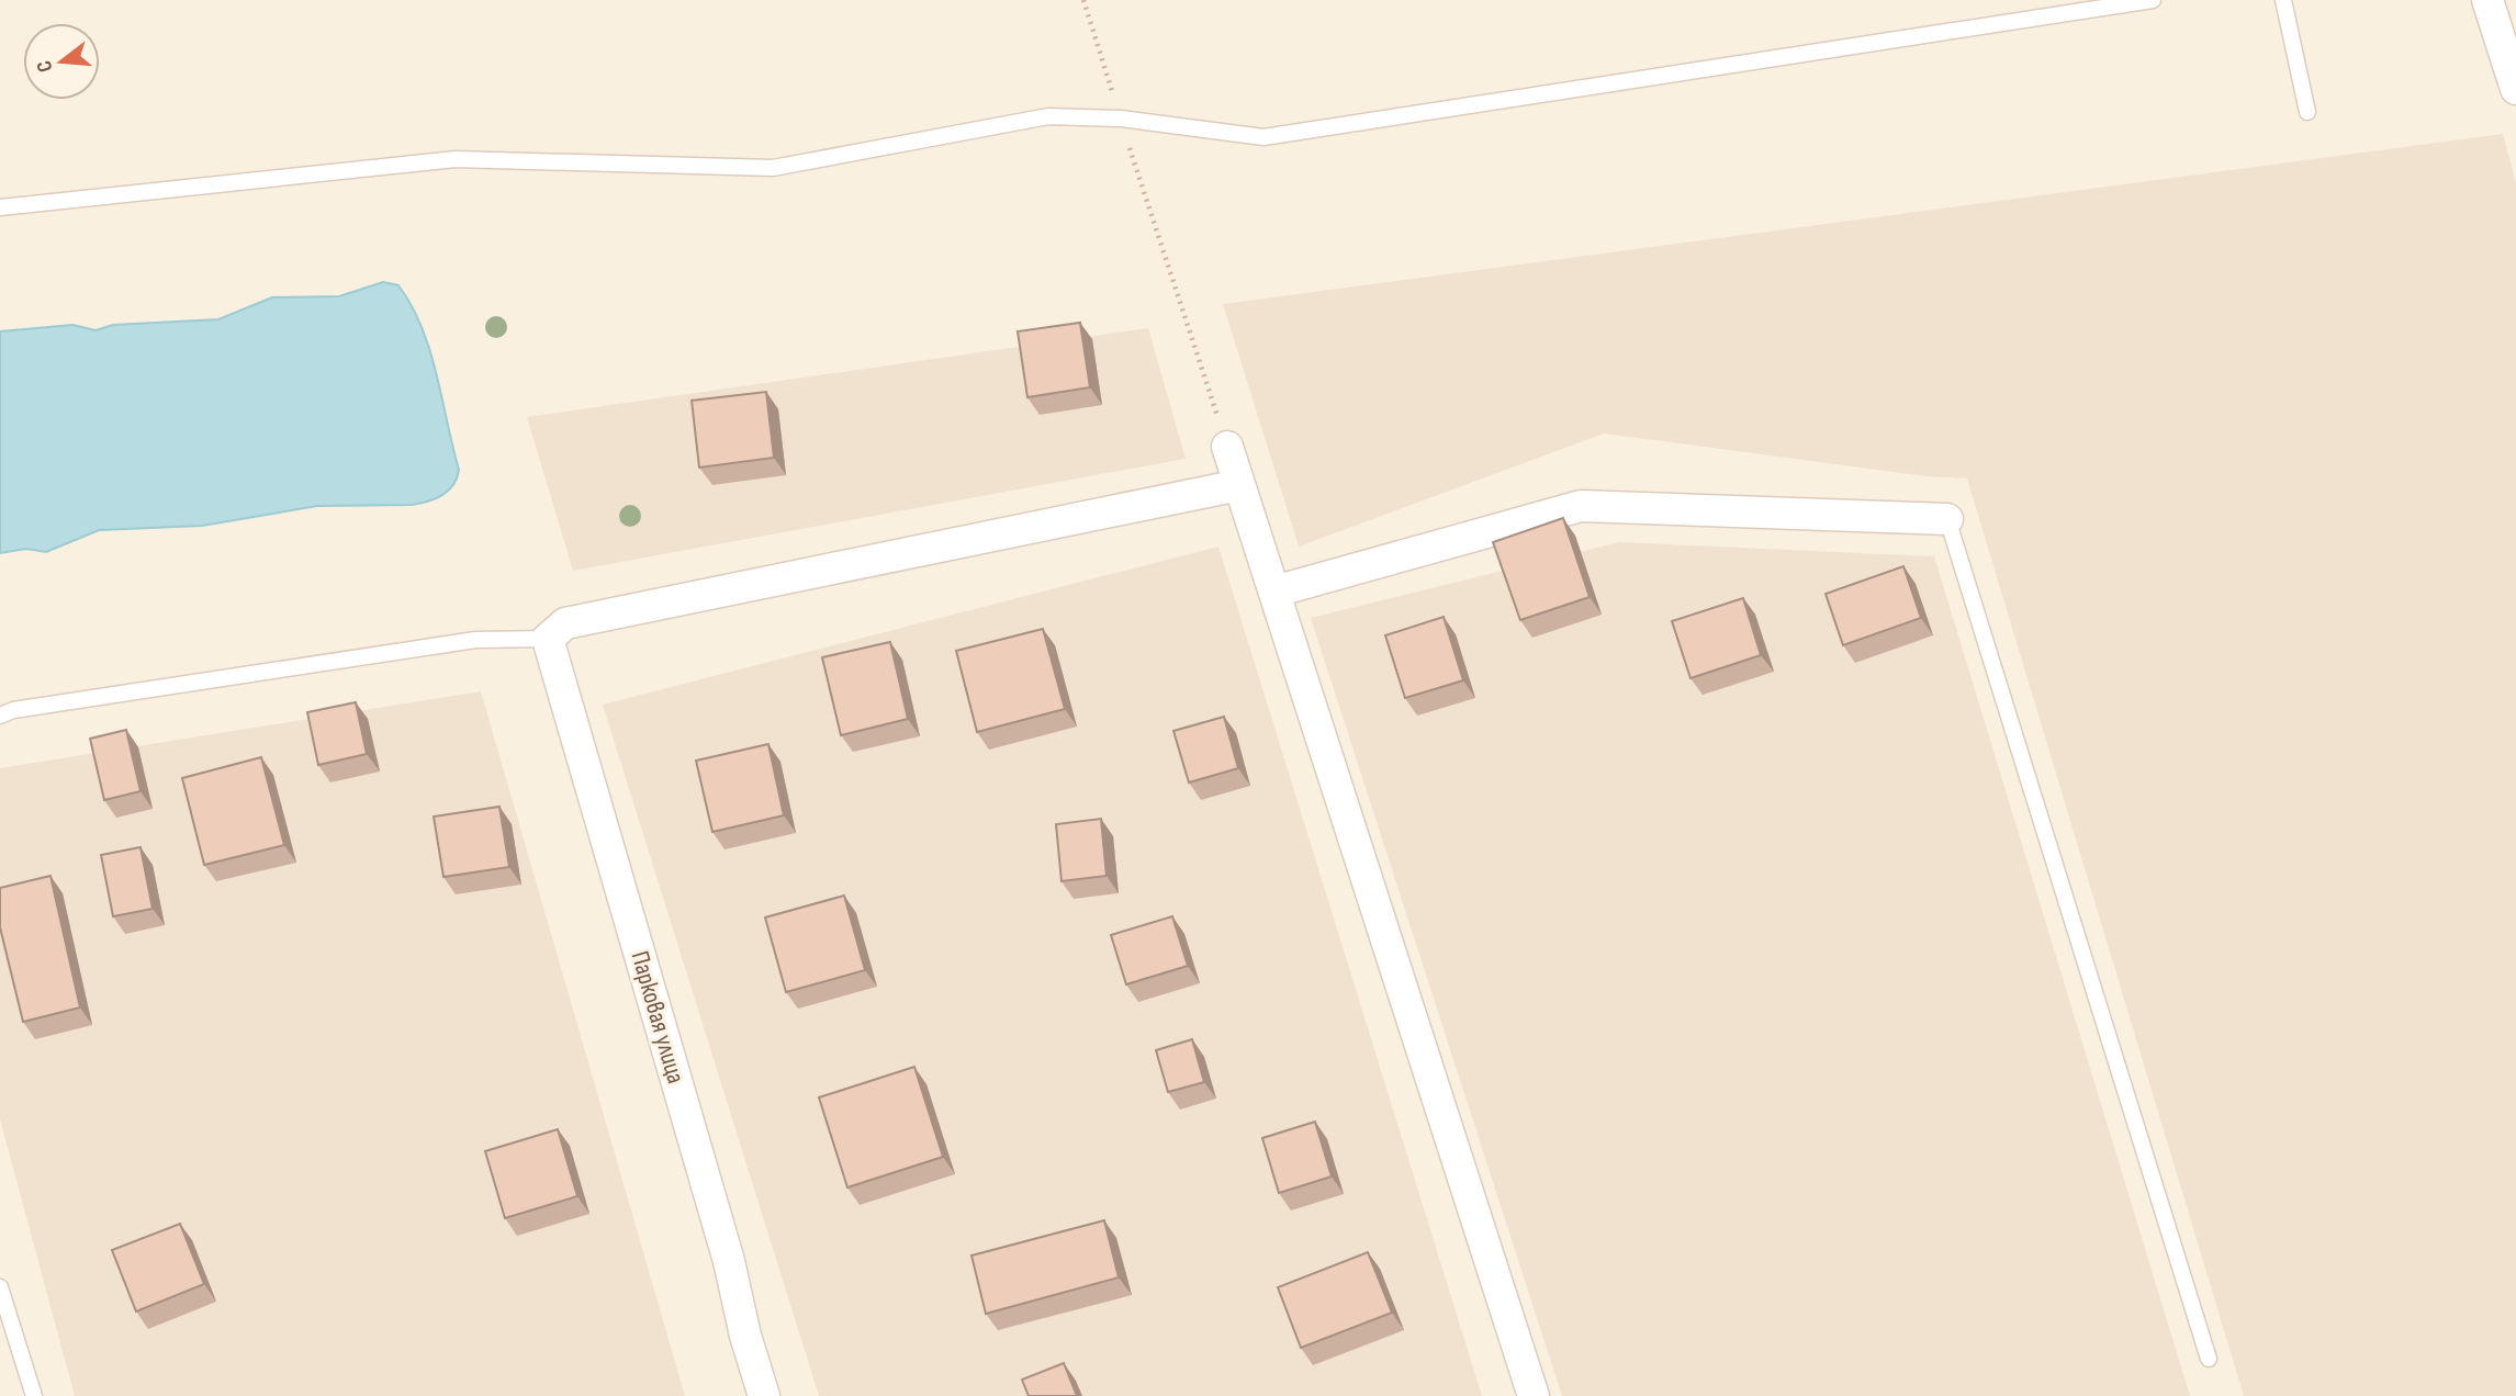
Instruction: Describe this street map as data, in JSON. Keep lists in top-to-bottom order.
{
  "streets": {
    "street": ["Парковая улица"]
  },
  "north": "left"
}
